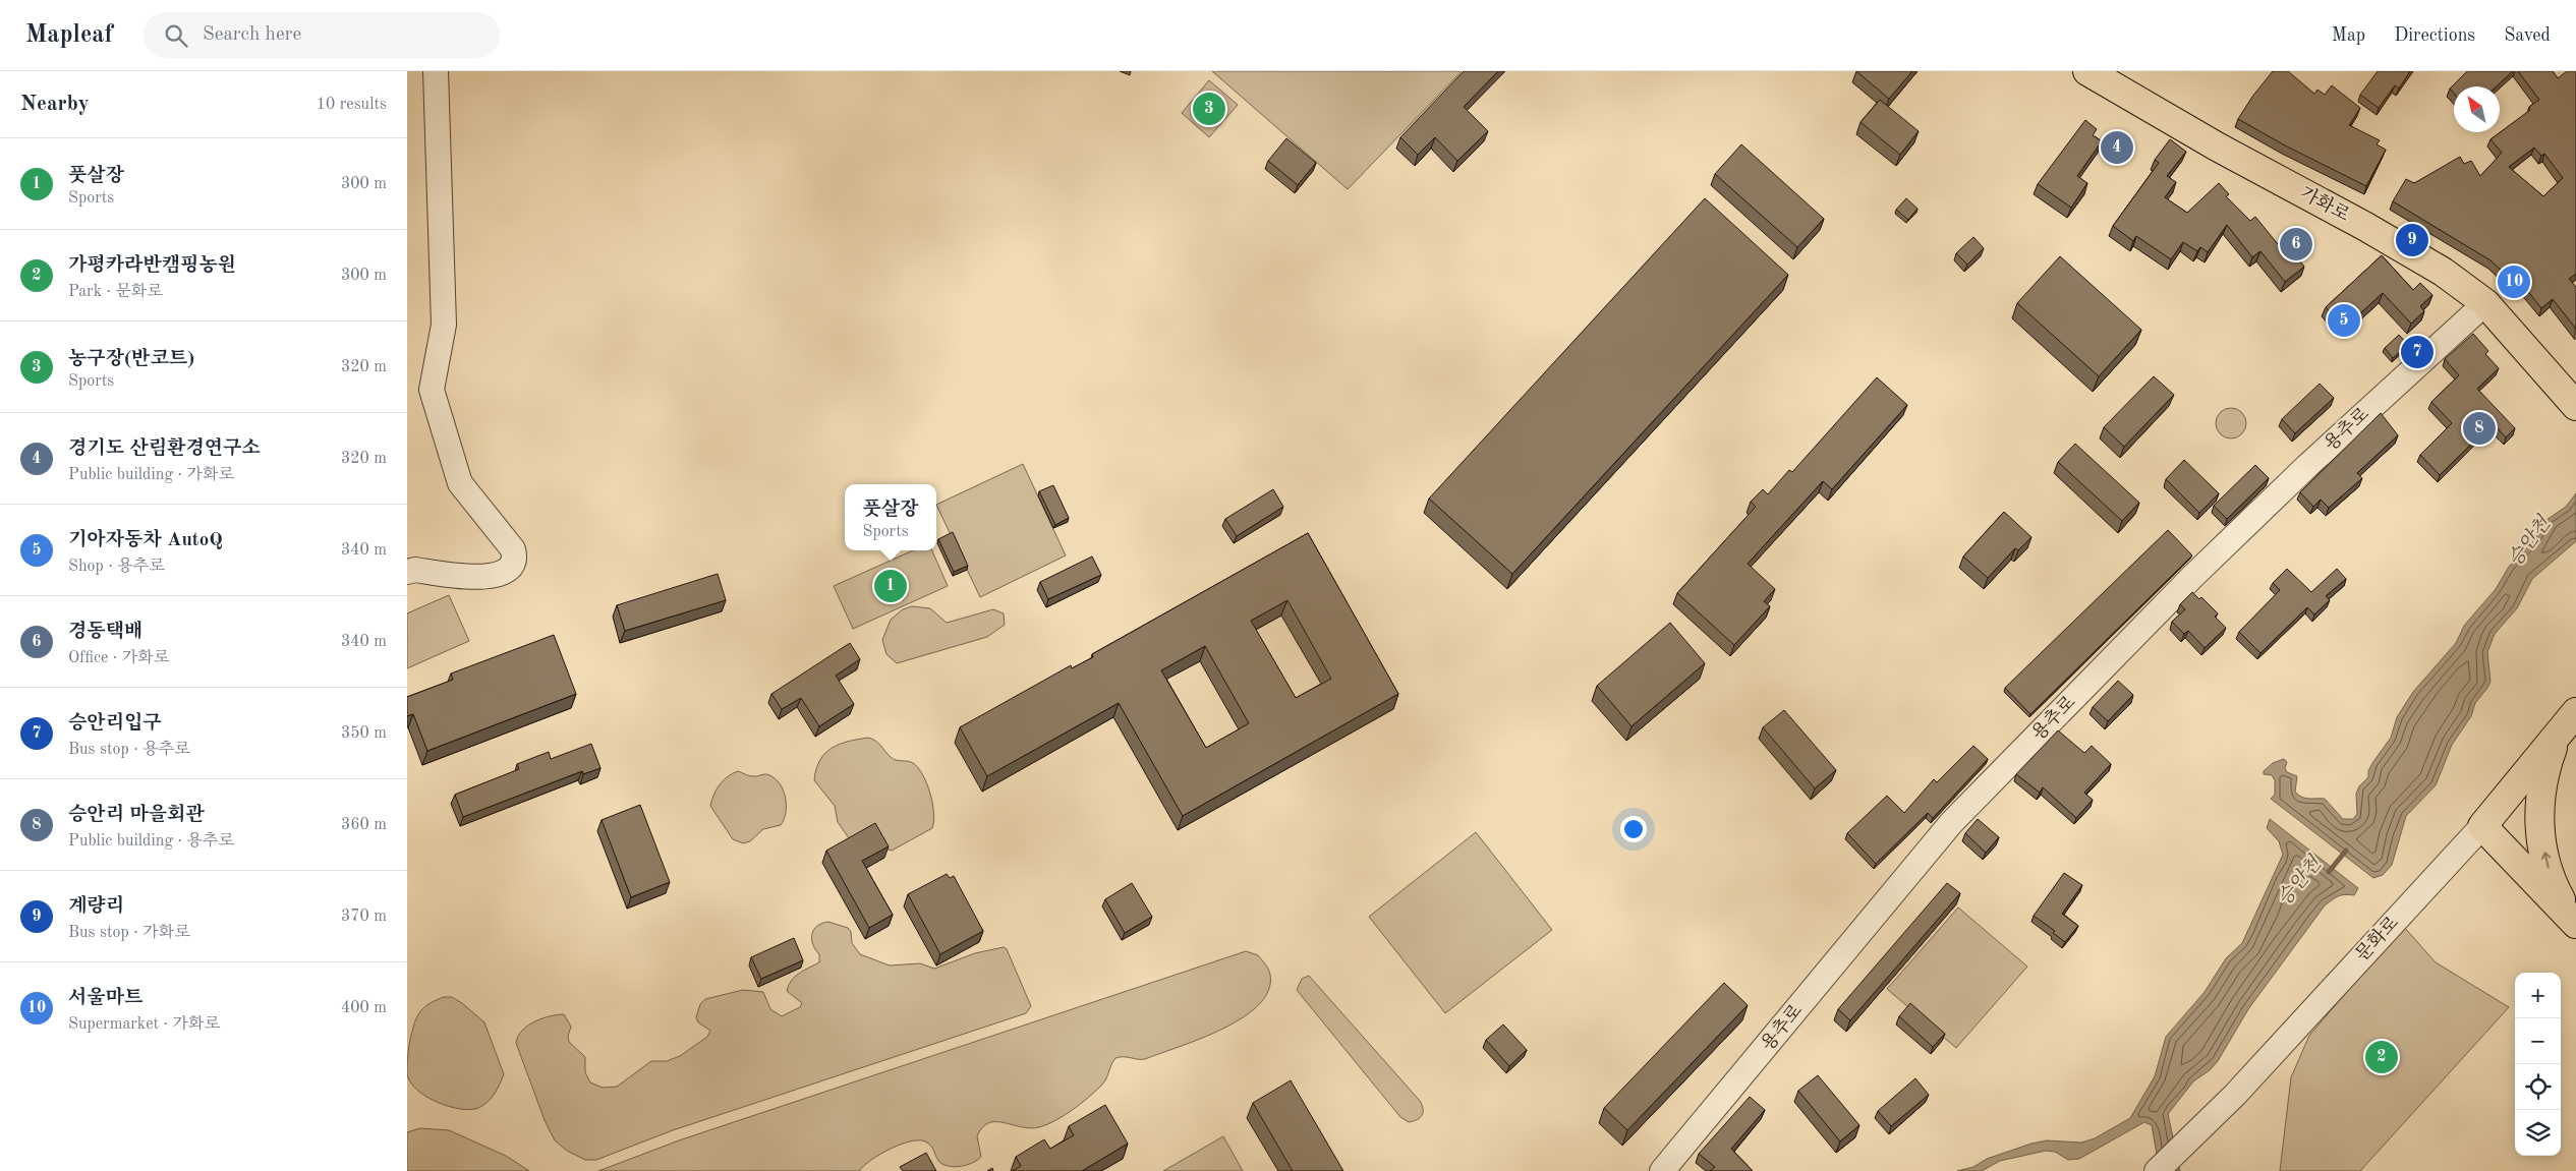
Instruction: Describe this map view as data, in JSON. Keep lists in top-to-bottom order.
{
  "streets": {
    "main road": ["가화로", "문화로"],
    "street": ["용추로"]
  },
  "crossings": [
    ["가화로", "용추로"]
  ],
  "water": ["승안천"],
  "north": "top left",
  "page": {
    "header": "Mapleaf",
    "search": "Search here",
    "nav": ["Map", "Directions", "Saved"],
    "heading": ["Nearby", "10 results"],
    "pins": [
      "3",
      "4",
      "9",
      "6",
      "10",
      "5",
      "7",
      "8",
      "1",
      "2"
    ],
    "list": [
      {
        "mark": "1",
        "name": "풋살장",
        "note": "Sports",
        "value": "300 m"
      },
      {
        "mark": "2",
        "name": "가평카라반캠핑농원",
        "note": "Park · 문화로",
        "value": "300 m"
      },
      {
        "mark": "3",
        "name": "농구장(반코트)",
        "note": "Sports",
        "value": "320 m"
      },
      {
        "mark": "4",
        "name": "경기도 산림환경연구소",
        "note": "Public building · 가화로",
        "value": "320 m"
      },
      {
        "mark": "5",
        "name": "기아자동차 AutoQ",
        "note": "Shop · 용추로",
        "value": "340 m"
      },
      {
        "mark": "6",
        "name": "경동택배",
        "note": "Office · 가화로",
        "value": "340 m"
      },
      {
        "mark": "7",
        "name": "승안리입구",
        "note": "Bus stop · 용추로",
        "value": "350 m"
      },
      {
        "mark": "8",
        "name": "승안리 마을회관",
        "note": "Public building · 용추로",
        "value": "360 m"
      },
      {
        "mark": "9",
        "name": "계량리",
        "note": "Bus stop · 가화로",
        "value": "370 m"
      },
      {
        "mark": "10",
        "name": "서울마트",
        "note": "Supermarket · 가화로",
        "value": "400 m"
      }
    ],
    "popup": ["풋살장", "Sports"],
    "map_buttons": ["+", "−"]
  }
}
